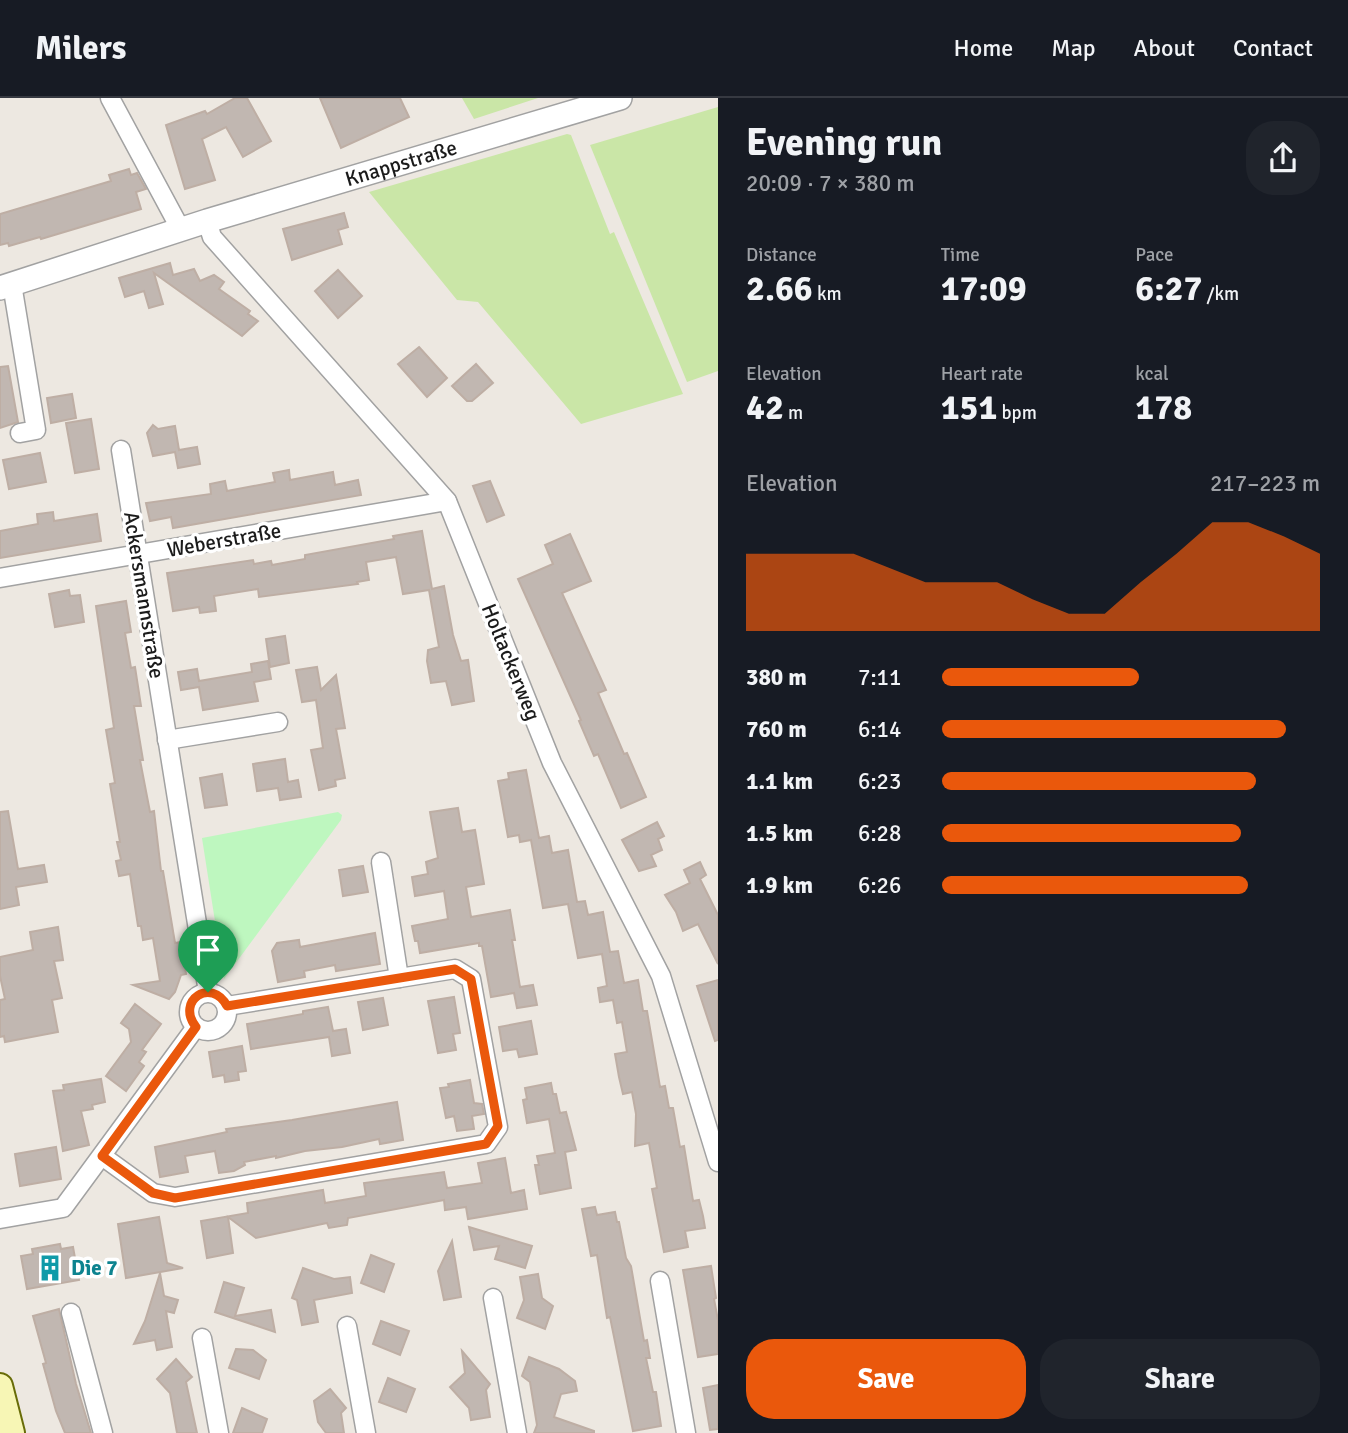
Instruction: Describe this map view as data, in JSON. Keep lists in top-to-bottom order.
{
  "streets": {
    "street": [
      "Knappstraße",
      "Weberstraße",
      "Ackersmannstraße",
      "Holtackerweg"
    ]
  },
  "crossings": [
    ["Knappstraße", "Holtackerweg"],
    ["Weberstraße", "Ackersmannstraße"],
    ["Weberstraße", "Holtackerweg"]
  ],
  "places": {
    "building": ["Die 7"]
  },
  "page": {
    "header": "Milers",
    "nav": [
      "Home",
      "Map",
      "About",
      "Contact"
    ],
    "heading": ["Evening run", "20:09 · 7 × 380 m"],
    "stats": [
      ["Distance", "2.66 km"],
      ["Time", "17:09"],
      ["Pace", "6:27 /km"],
      ["Elevation", "42 m"],
      ["Heart rate", "151 bpm"],
      ["kcal", "178"]
    ],
    "chart": ["Elevation", "217–223 m"],
    "list": [
      {
        "name": "380 m",
        "note": "7:11"
      },
      {
        "name": "760 m",
        "note": "6:14"
      },
      {
        "name": "1.1 km",
        "note": "6:23"
      },
      {
        "name": "1.5 km",
        "note": "6:28"
      },
      {
        "name": "1.9 km",
        "note": "6:26"
      }
    ],
    "buttons": ["Save", "Share"]
  }
}
